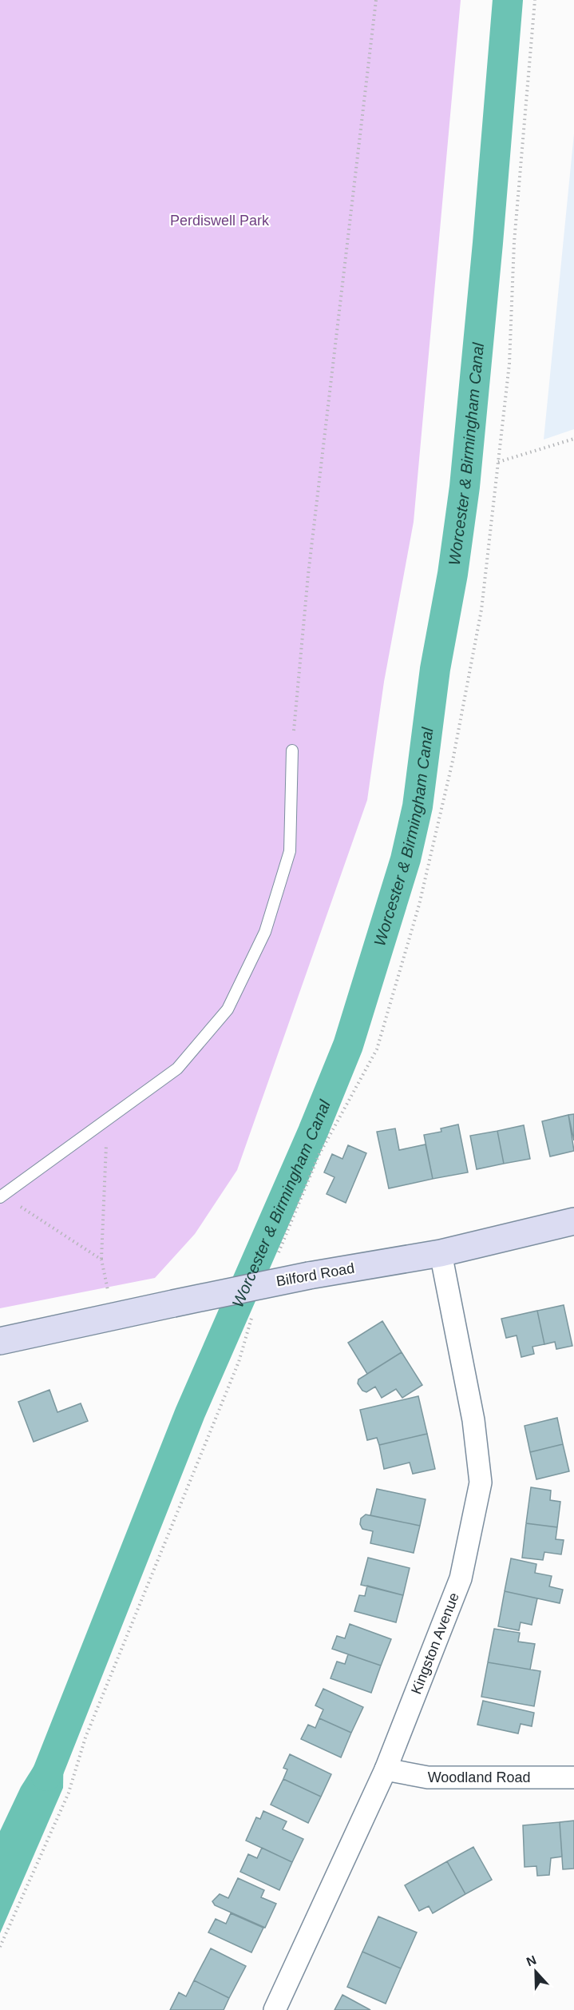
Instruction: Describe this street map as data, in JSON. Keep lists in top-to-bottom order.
{
  "streets": {
    "main road": ["Bilford Road"],
    "street": ["Kingston Avenue", "Woodland Road"]
  },
  "crossings": [
    ["Bilford Road", "Kingston Avenue"],
    ["Kingston Avenue", "Woodland Road"]
  ],
  "water": ["Worcester & Birmingham Canal"],
  "parks": ["Perdiswell Park"],
  "north": "top"
}
